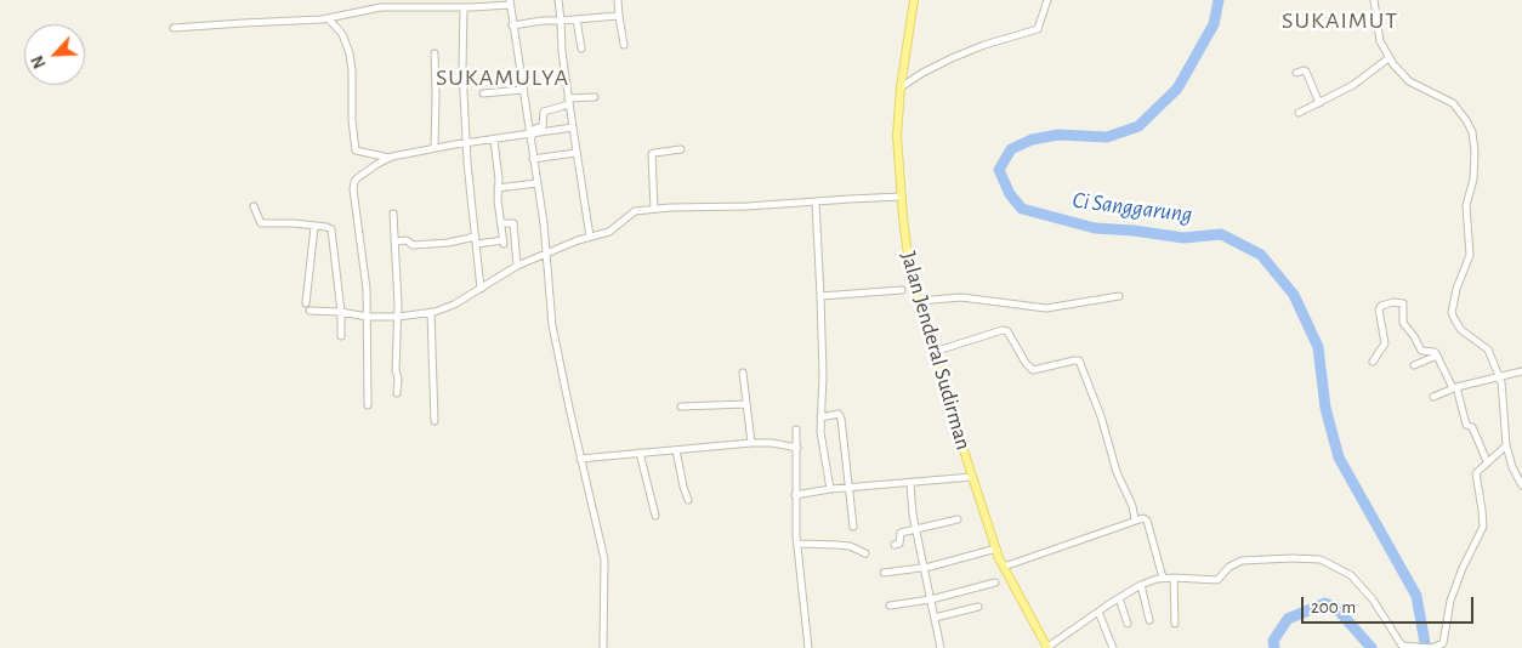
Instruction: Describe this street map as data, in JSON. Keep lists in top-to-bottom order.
{
  "streets": {
    "main road": ["Jalan Jenderal Sudirman"]
  },
  "districts": ["SUKAIMUT", "SUKAMULYA"],
  "water": ["Ci Sanggarung"],
  "scale_bar": "200 m",
  "north": "bottom left"
}
